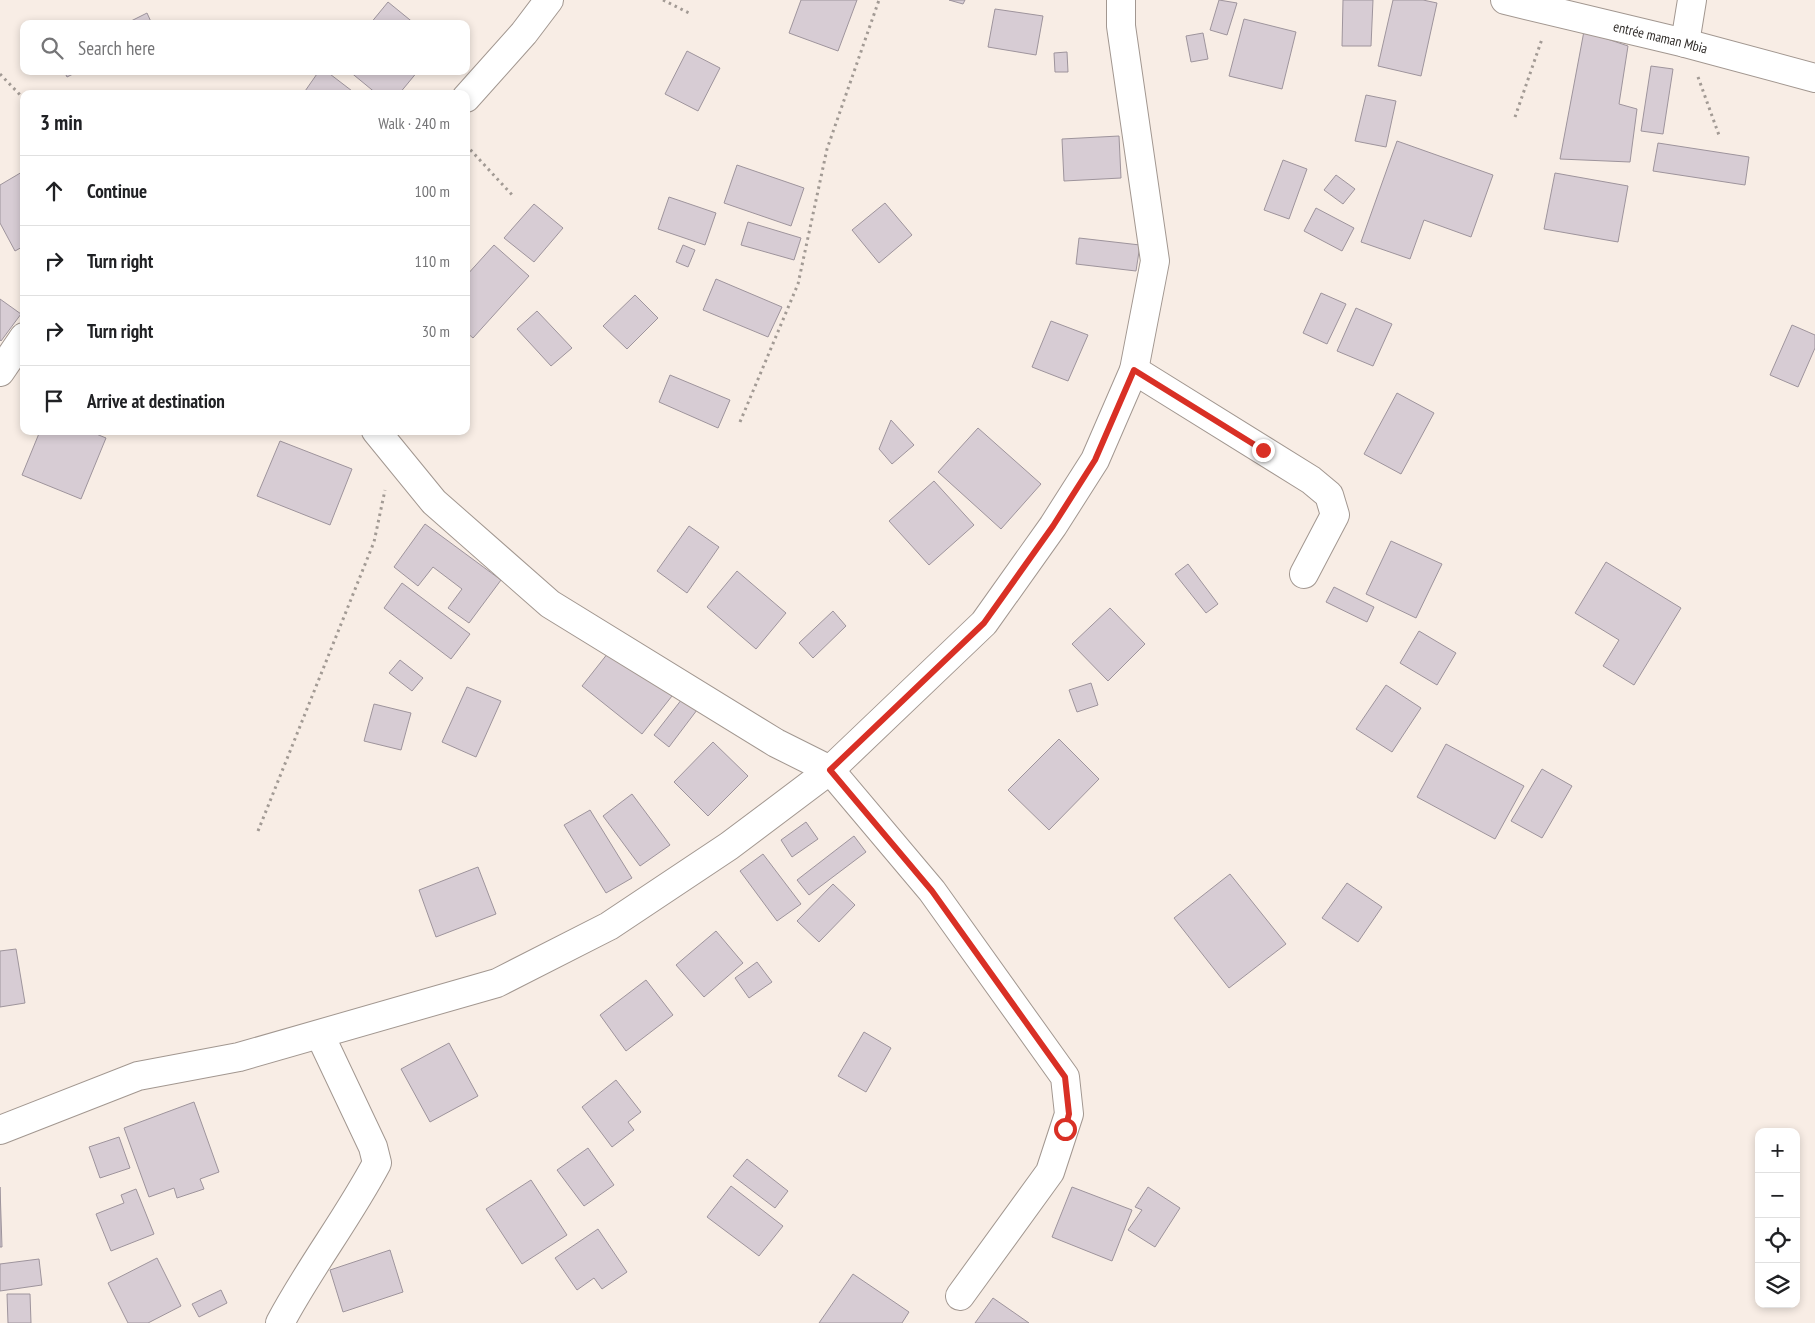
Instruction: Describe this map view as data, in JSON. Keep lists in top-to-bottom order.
{
  "streets": {
    "street": ["entrée maman Mbia"]
  },
  "page": {
    "search": "Search here",
    "heading": ["3 min", "Walk · 240 m"],
    "list": [
      ["Continue", "100 m"],
      ["Turn right", "110 m"],
      ["Turn right", "30 m"],
      "Arrive at destination"
    ],
    "map_buttons": ["+", "−"]
  }
}
